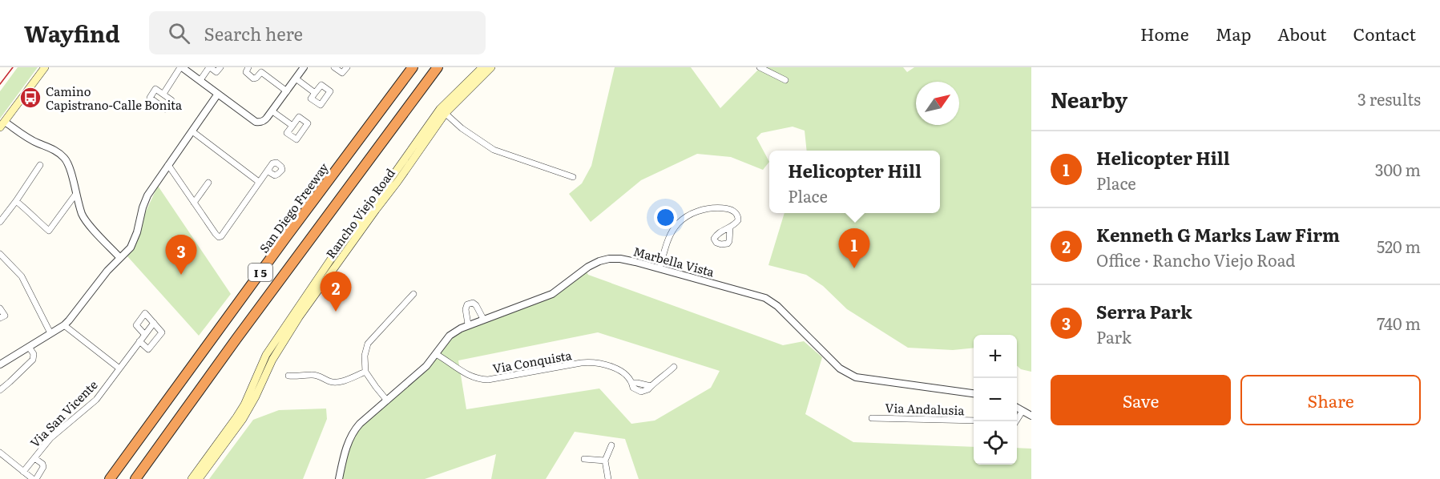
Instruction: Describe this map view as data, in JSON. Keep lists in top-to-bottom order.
{
  "streets": {
    "highway": ["San Diego Freeway", "I 5"],
    "main road": ["Rancho Viejo Road"],
    "street": [
      "Marbella Vista",
      "Via Conquista",
      "Via Andalusia",
      "Via San Vicente"
    ]
  },
  "crossings": [
    ["Marbella Vista", "Via Conquista"]
  ],
  "places": {
    "bus stop": ["Camino Capistrano-Calle Bonita"]
  },
  "north": "top right",
  "page": {
    "header": "Wayfind",
    "search": "Search here",
    "nav": [
      "Home",
      "Map",
      "About",
      "Contact"
    ],
    "heading": ["Nearby", "3 results"],
    "list": [
      {
        "mark": "1",
        "name": "Helicopter Hill",
        "note": "Place",
        "value": "300 m"
      },
      {
        "mark": "2",
        "name": "Kenneth G Marks Law Firm",
        "note": "Office · Rancho Viejo Road",
        "value": "520 m"
      },
      {
        "mark": "3",
        "name": "Serra Park",
        "note": "Park",
        "value": "740 m"
      }
    ],
    "popup": ["Helicopter Hill", "Place"],
    "pins": ["1", "3", "2"],
    "map_buttons": ["+", "−"],
    "buttons": ["Save", "Share"]
  }
}
